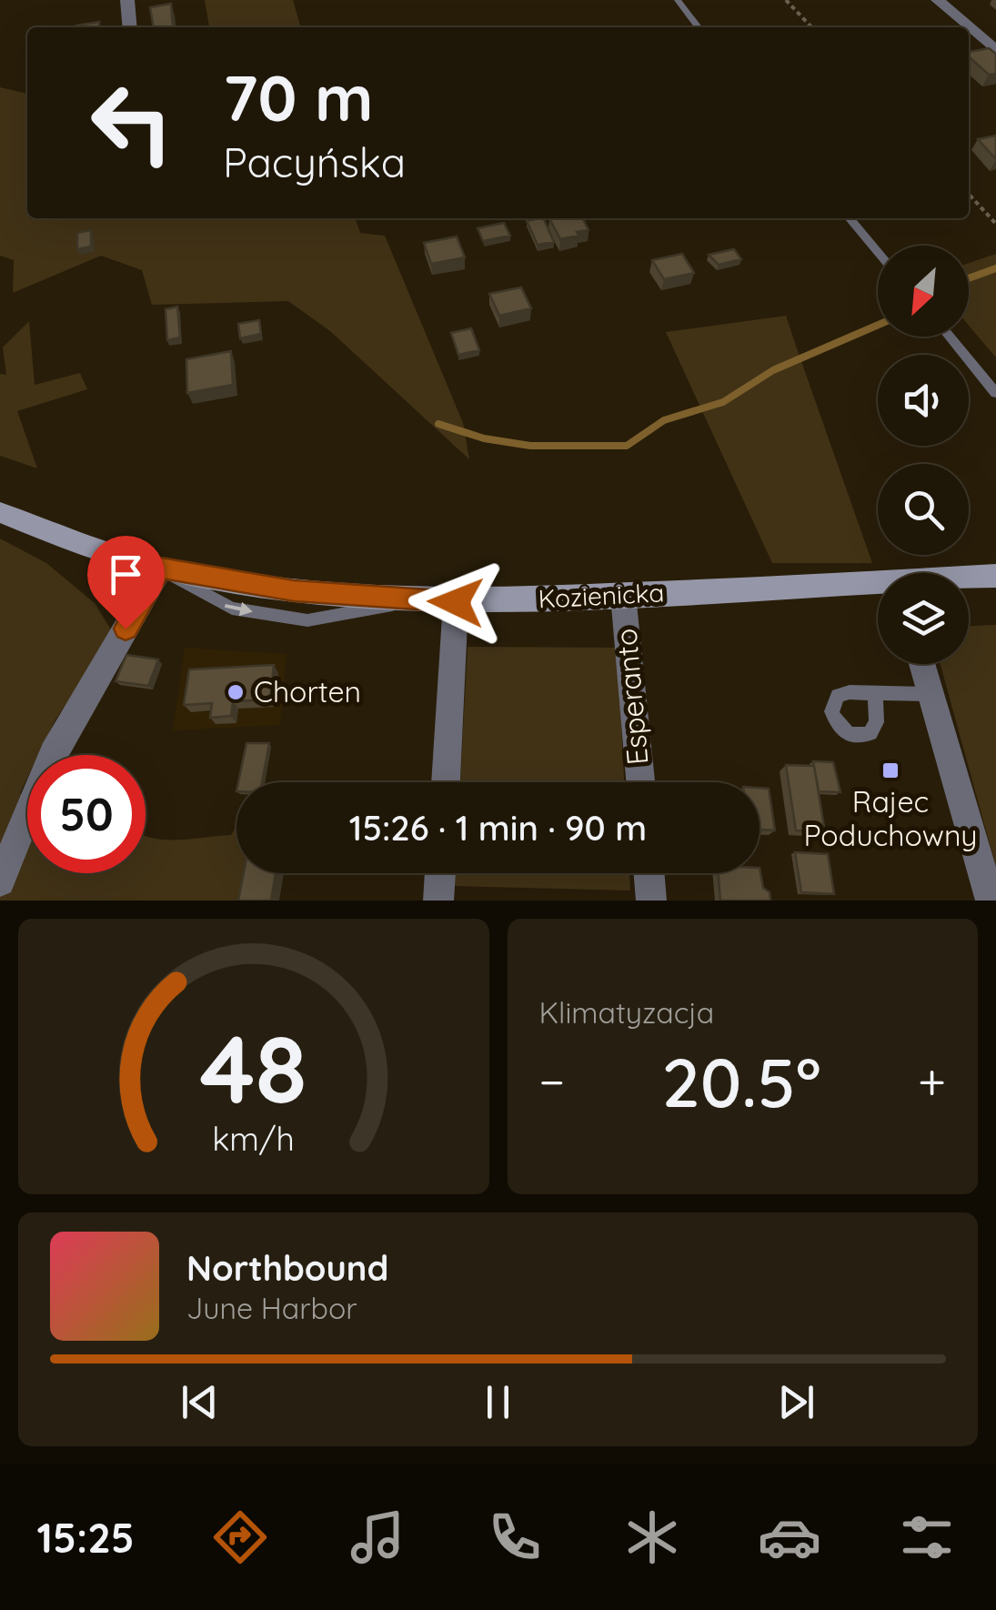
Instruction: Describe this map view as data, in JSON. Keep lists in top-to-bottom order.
{
  "streets": {
    "main road": ["Kozienicka"],
    "street": ["Esperanto"]
  },
  "crossings": [
    ["Kozienicka", "Esperanto"]
  ],
  "places": {
    "other": ["Chorten"],
    "transit": ["Rajec Poduchowny"]
  },
  "north": "bottom left",
  "page": {
    "turn": ["70 m", "Pacyńska"],
    "limit": "50",
    "trip": "15:26 · 1 min · 90 m",
    "tile": "Klimatyzacja",
    "heat": ["−", "20.5°", "+"],
    "song": ["Northbound", "June Harbor"],
    "tabs": "15:25",
    "gauge": ["48", "km/h"]
  }
}
